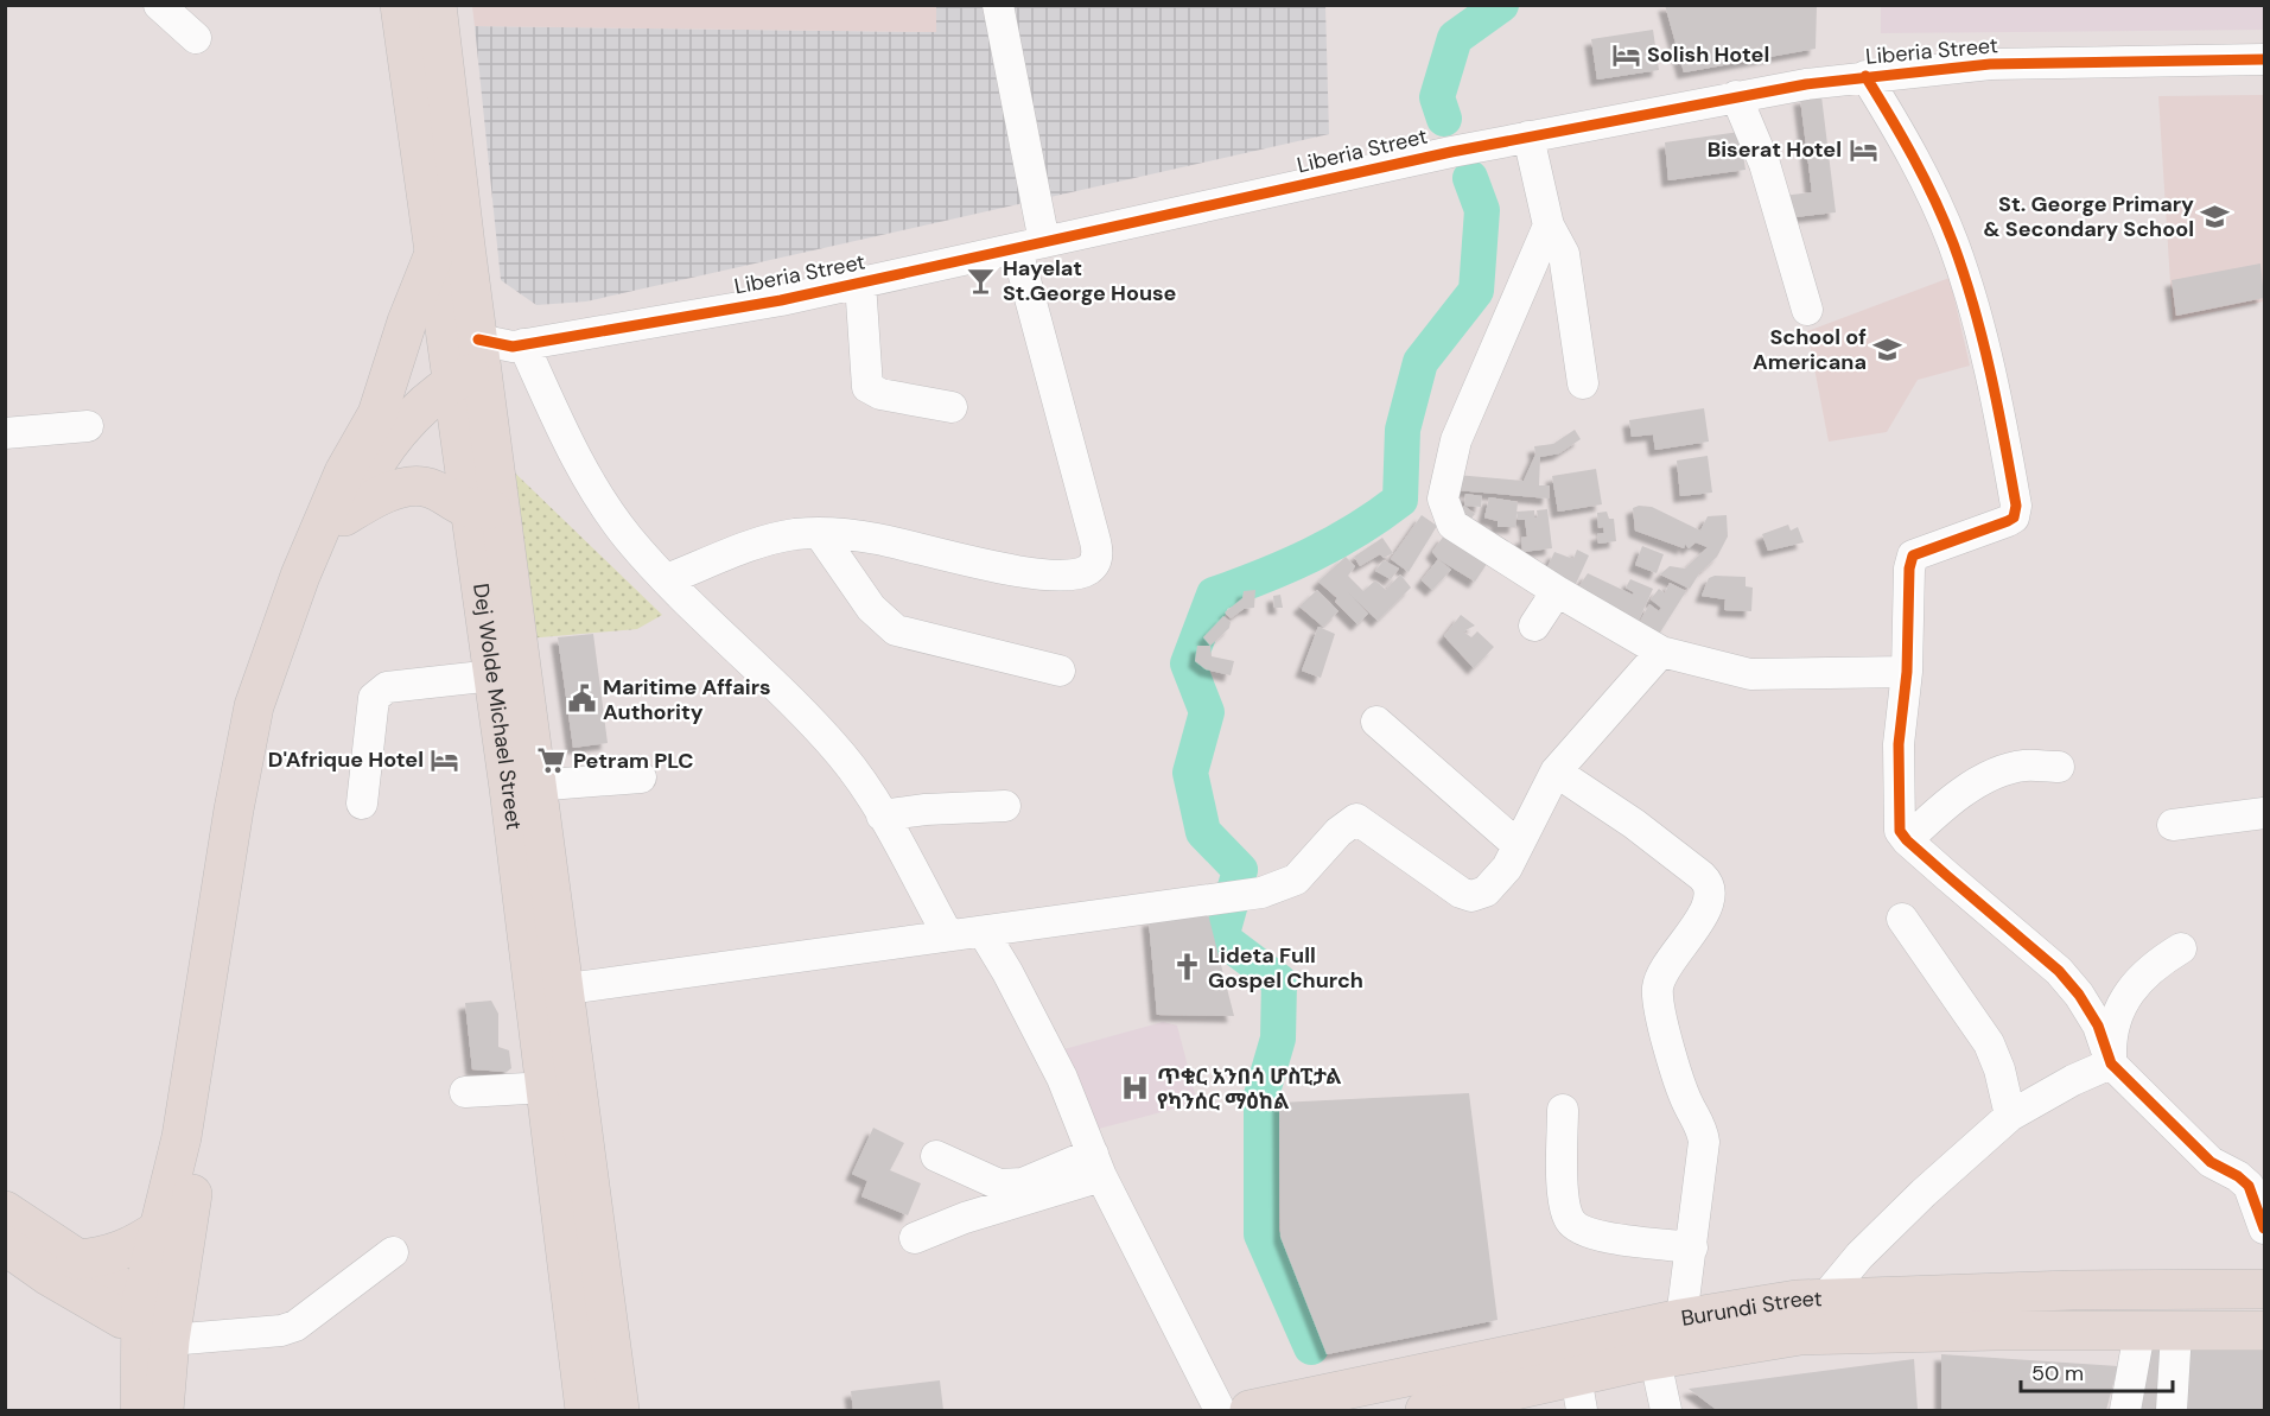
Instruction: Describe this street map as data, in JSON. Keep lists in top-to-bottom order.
{
  "streets": {
    "main road": ["Dej Wolde Michael Street", "Burundi Street"],
    "street": ["Liberia Street"]
  },
  "crossings": [
    ["Liberia Street", "Dej Wolde Michael Street"]
  ],
  "places": {
    "hotel": ["Solish Hotel", "Biserat Hotel", "D'Afrique Hotel"],
    "school or university": ["St. George Primary & Secondary School", "School of Americana"],
    "bar": ["Hayelat St.George House"],
    "public building": ["Maritime Affairs Authority"],
    "supermarket": ["Petram PLC"],
    "church": ["Lideta Full Gospel Church"],
    "hospital": ["ጥቁር አንበሳ ሆስፒታል የካንሰር ማዕከል"]
  },
  "scale_bar": "50 m"
}
